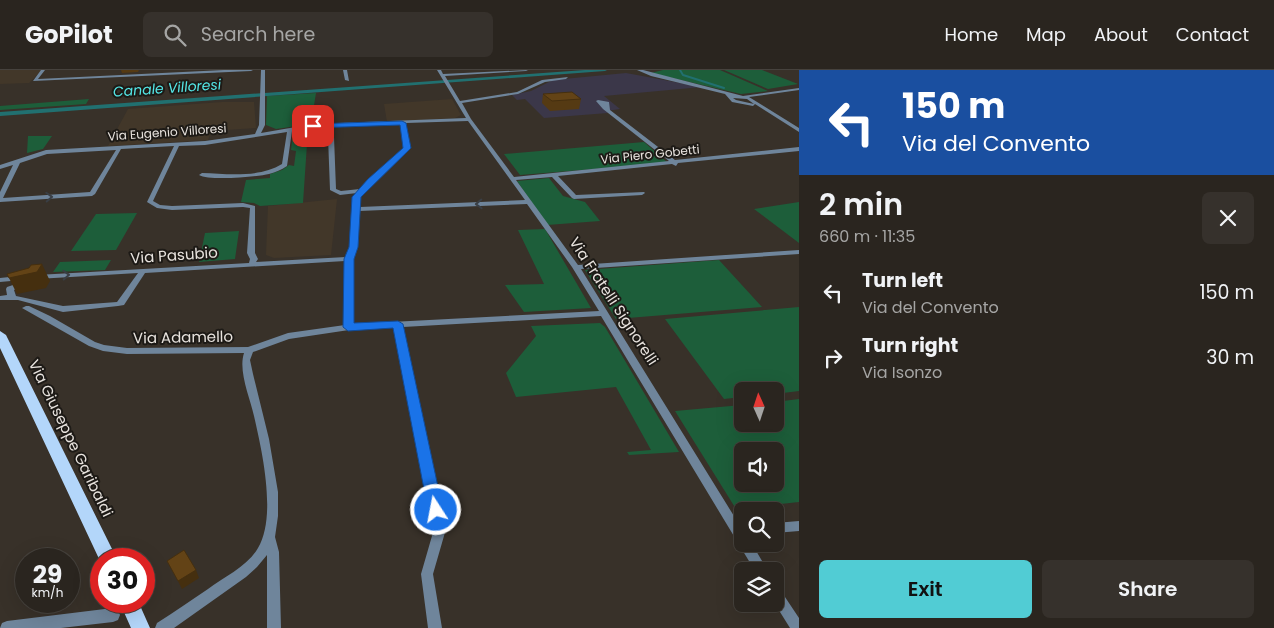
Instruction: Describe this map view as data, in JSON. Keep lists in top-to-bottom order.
{
  "streets": {
    "main road": ["Via Giuseppe Garibaldi"],
    "street": [
      "Via Eugenio Villoresi",
      "Via Piero Gobetti",
      "Via Pasubio",
      "Via Fratelli Signorelli",
      "Via Adamello"
    ]
  },
  "crossings": [
    ["Via Eugenio Villoresi", "Via Fratelli Signorelli"],
    ["Via Piero Gobetti", "Via Fratelli Signorelli"],
    ["Via Fratelli Signorelli", "Via Adamello"]
  ],
  "one_way": ["Via Pasubio"],
  "water": ["Canale Villoresi"],
  "north": "top",
  "page": {
    "header": "GoPilot",
    "search": "Search here",
    "nav": [
      "Home",
      "Map",
      "About",
      "Contact"
    ],
    "turn": ["150 m", "Via del Convento"],
    "heading": ["2 min", "660 m · 11:35"],
    "list": [
      {
        "name": "Turn left",
        "note": "Via del Convento",
        "value": "150 m"
      },
      {
        "name": "Turn right",
        "note": "Via Isonzo",
        "value": "30 m"
      }
    ],
    "speed": "29 km/h",
    "limit": "30",
    "buttons": ["Exit", "Share"]
  }
}
